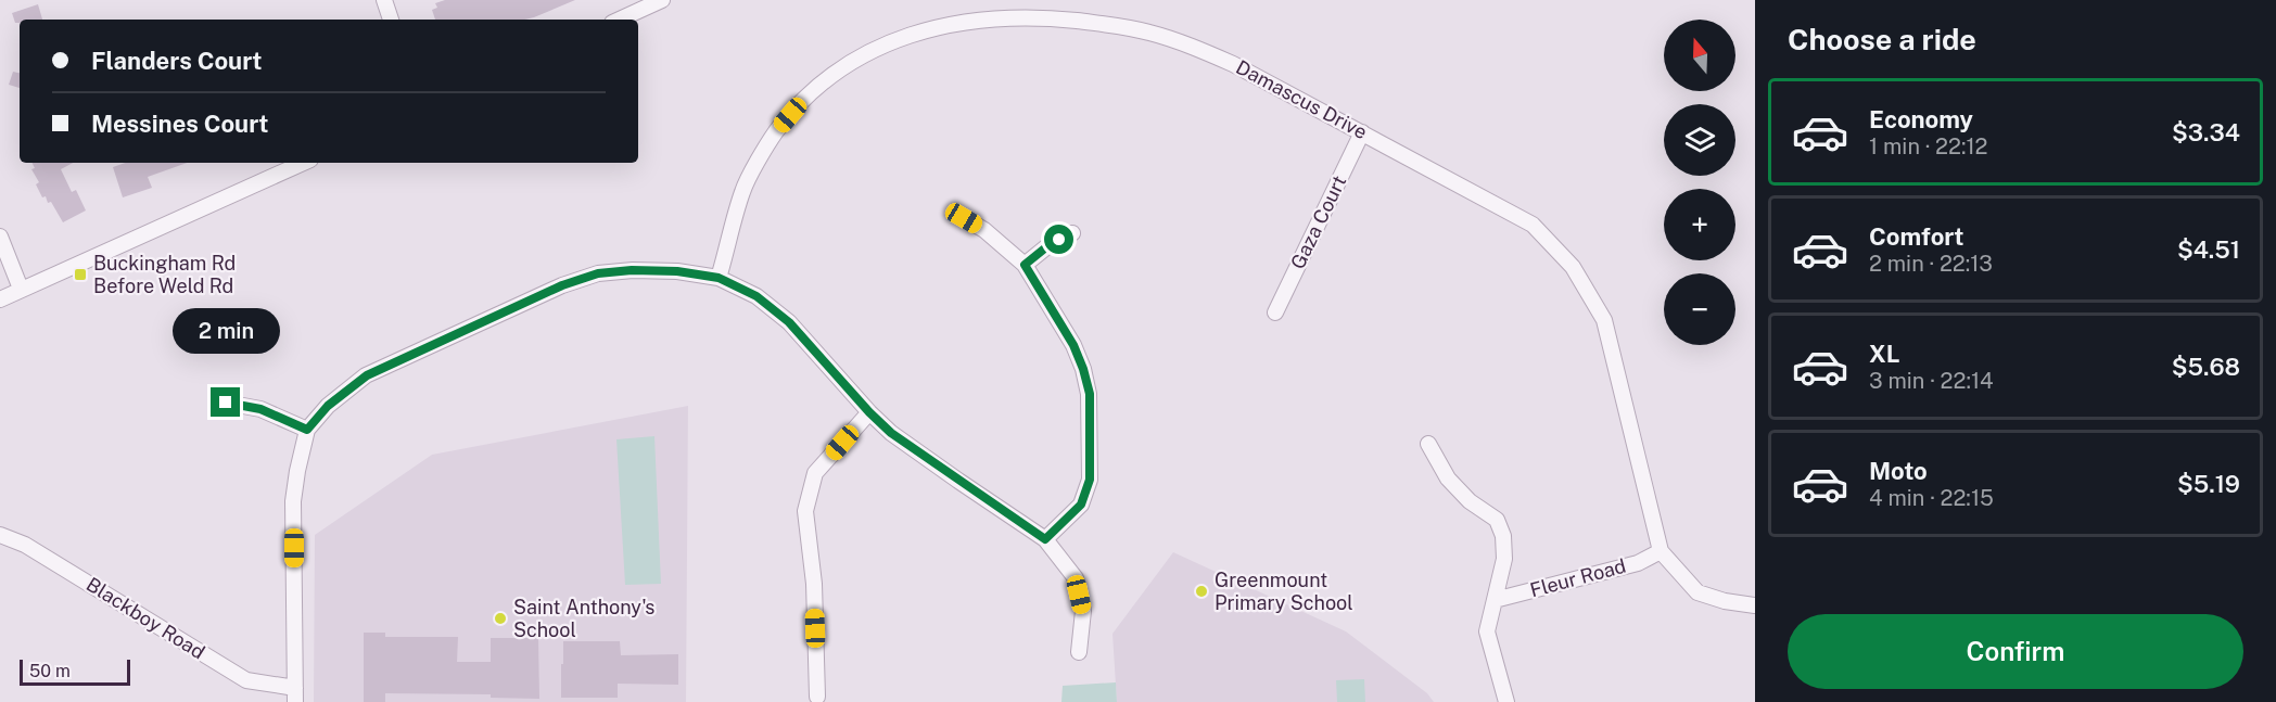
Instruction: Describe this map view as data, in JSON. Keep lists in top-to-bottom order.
{
  "streets": {
    "street": [
      "Damascus Drive",
      "Gaza Court",
      "Fleur Road",
      "Blackboy Road"
    ]
  },
  "crossings": [
    ["Damascus Drive", "Gaza Court"],
    ["Damascus Drive", "Fleur Road"]
  ],
  "places": {
    "transit": ["Buckingham Rd Before Weld Rd"],
    "other": ["Greenmount Primary School", "Saint Anthony's School"]
  },
  "scale_bar": "50 m",
  "north": "top",
  "page": {
    "heading": "Choose a ride",
    "map_buttons": ["+", "−"],
    "banner": ["Flanders Court", "Messines Court"],
    "list": [
      {
        "name": "Economy",
        "note": "1 min · 22:12",
        "value": "$3.34"
      },
      {
        "name": "Comfort",
        "note": "2 min · 22:13",
        "value": "$4.51"
      },
      {
        "name": "XL",
        "note": "3 min · 22:14",
        "value": "$5.68"
      },
      {
        "name": "Moto",
        "note": "4 min · 22:15",
        "value": "$5.19"
      }
    ],
    "bubble": "2 min",
    "buttons": "Confirm",
    "scale": "50 m"
  }
}
